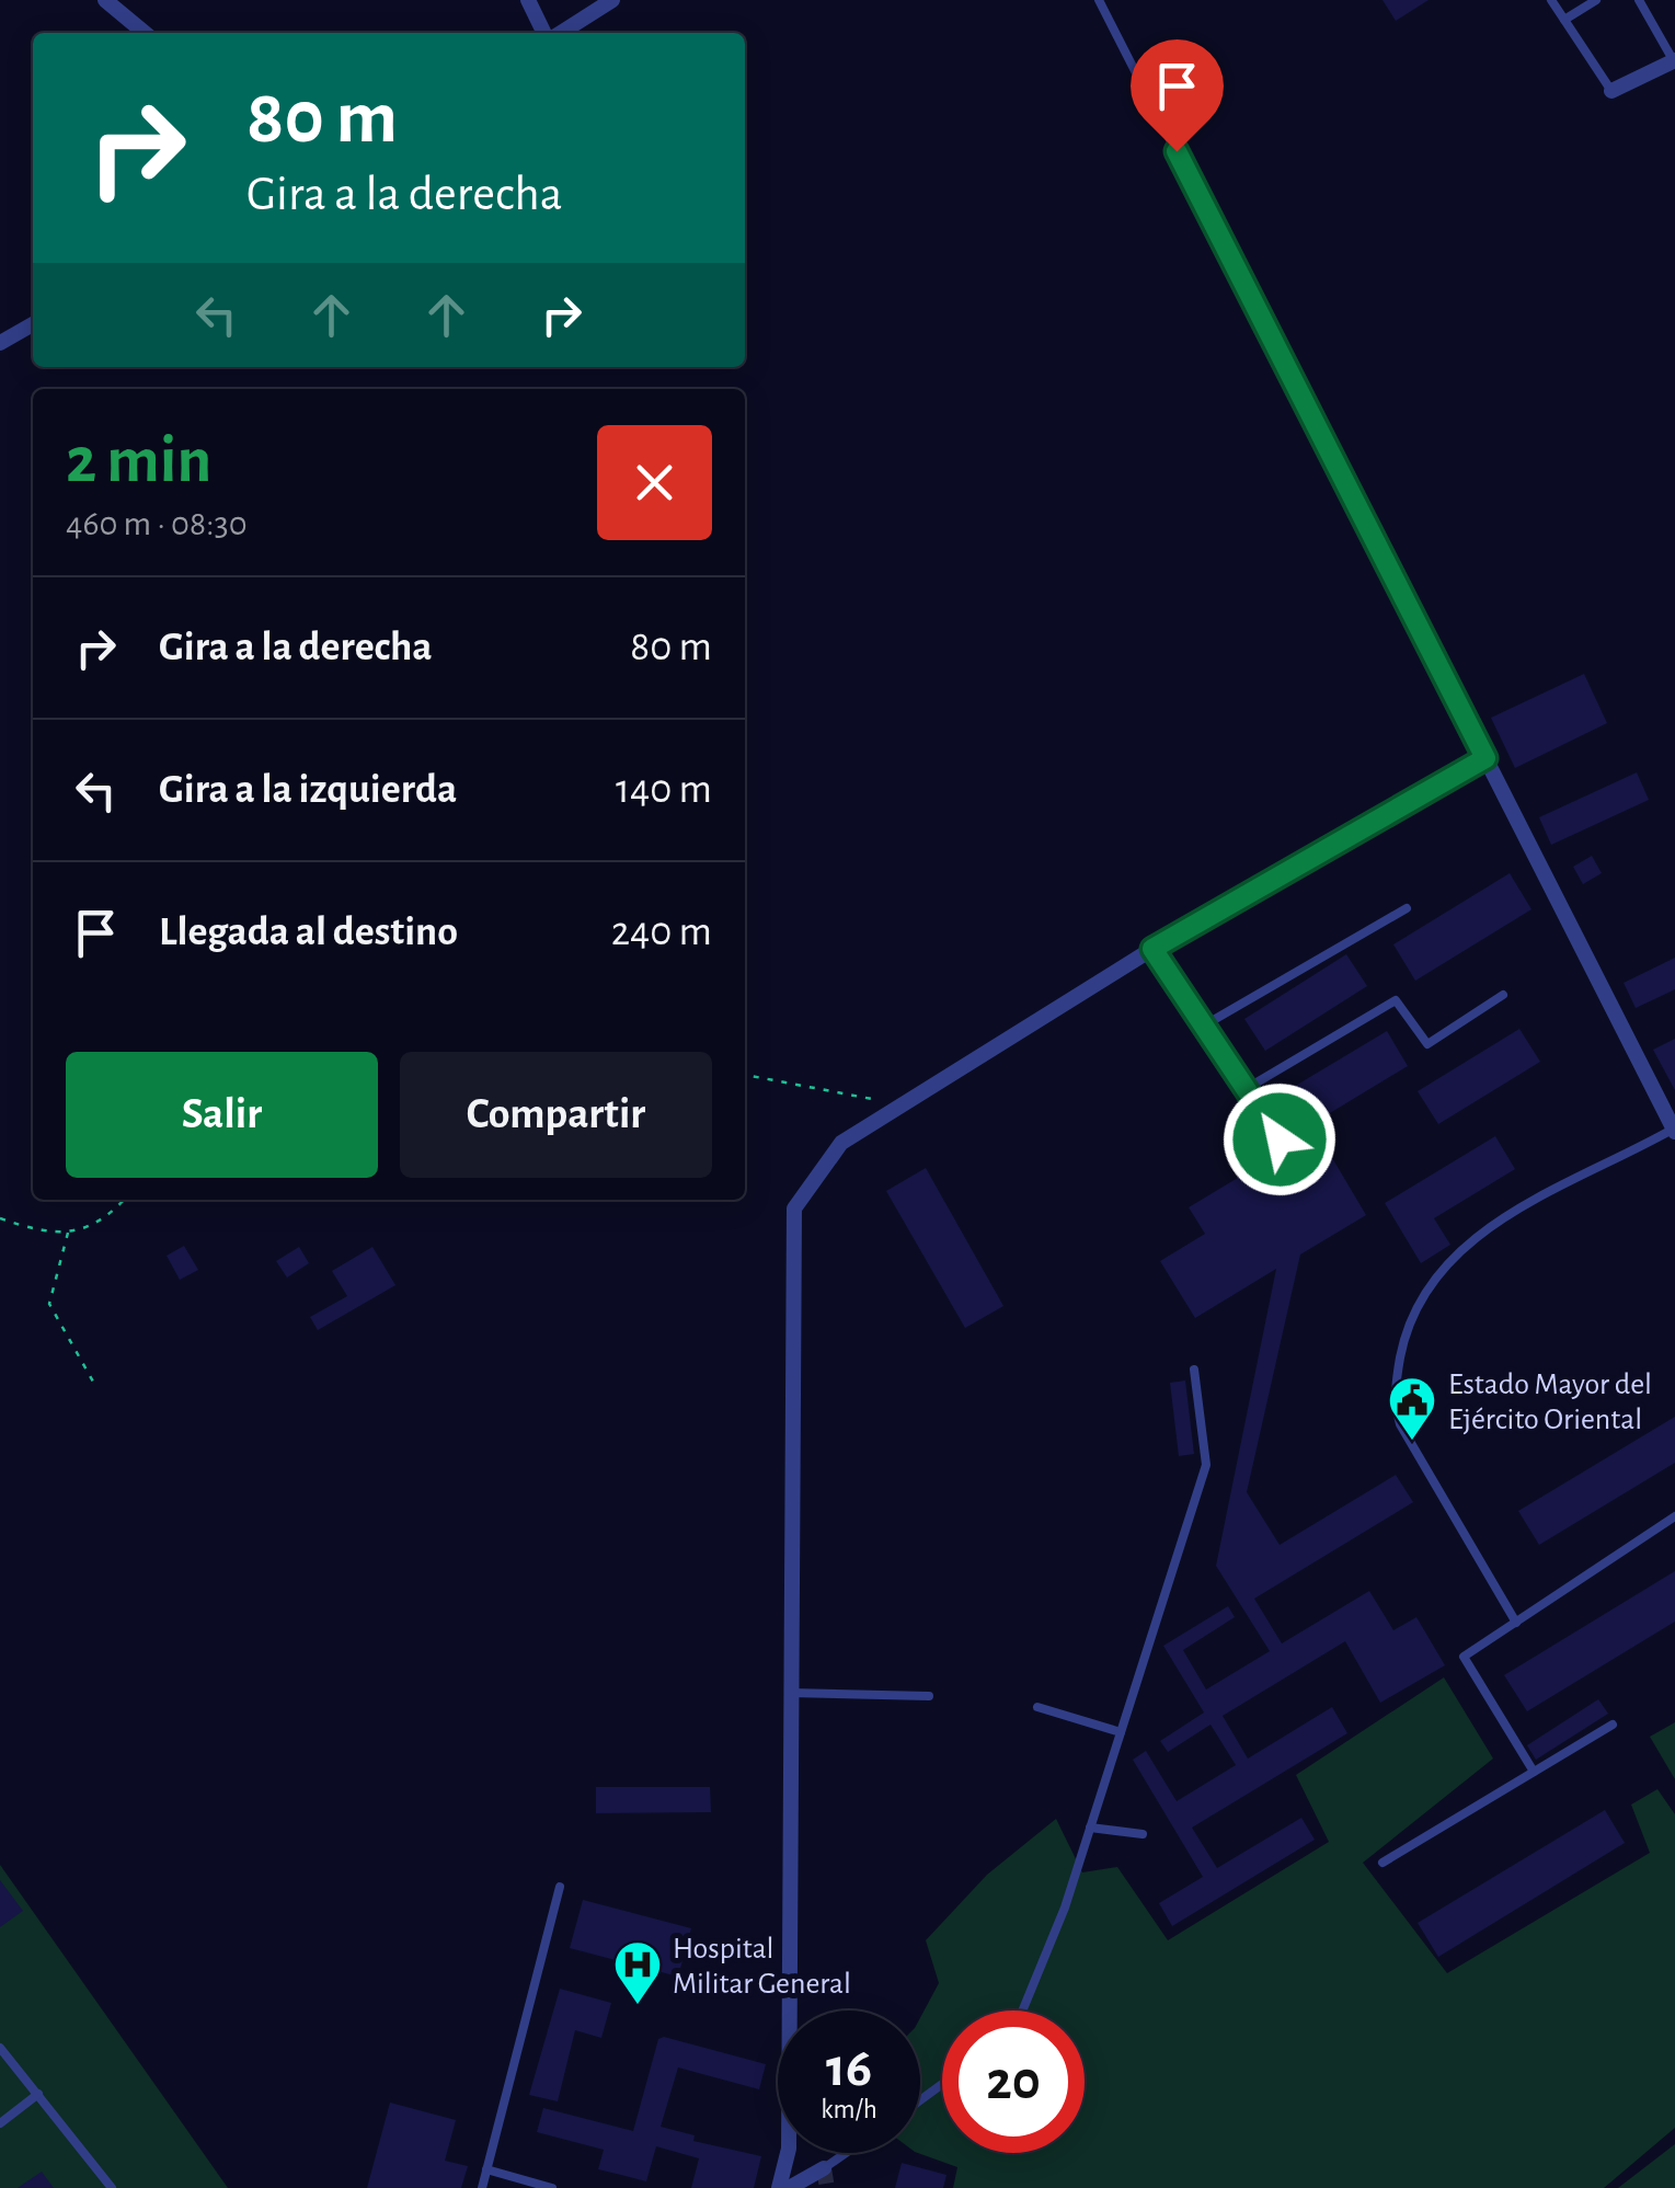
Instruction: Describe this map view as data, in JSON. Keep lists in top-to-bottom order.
{
  "places": {
    "public building": ["Estado Mayor del Ejército Oriental"],
    "hospital": ["Hospital Militar General"]
  },
  "page": {
    "turn": ["80 m", "Gira a la derecha"],
    "heading": ["2 min", "460 m · 08:30"],
    "list": [
      {
        "name": "Gira a la derecha",
        "value": "80 m"
      },
      {
        "name": "Gira a la izquierda",
        "value": "140 m"
      },
      {
        "name": "Llegada al destino",
        "value": "240 m"
      }
    ],
    "buttons": ["Salir", "Compartir"],
    "speed": "16 km/h",
    "limit": "20"
  }
}
